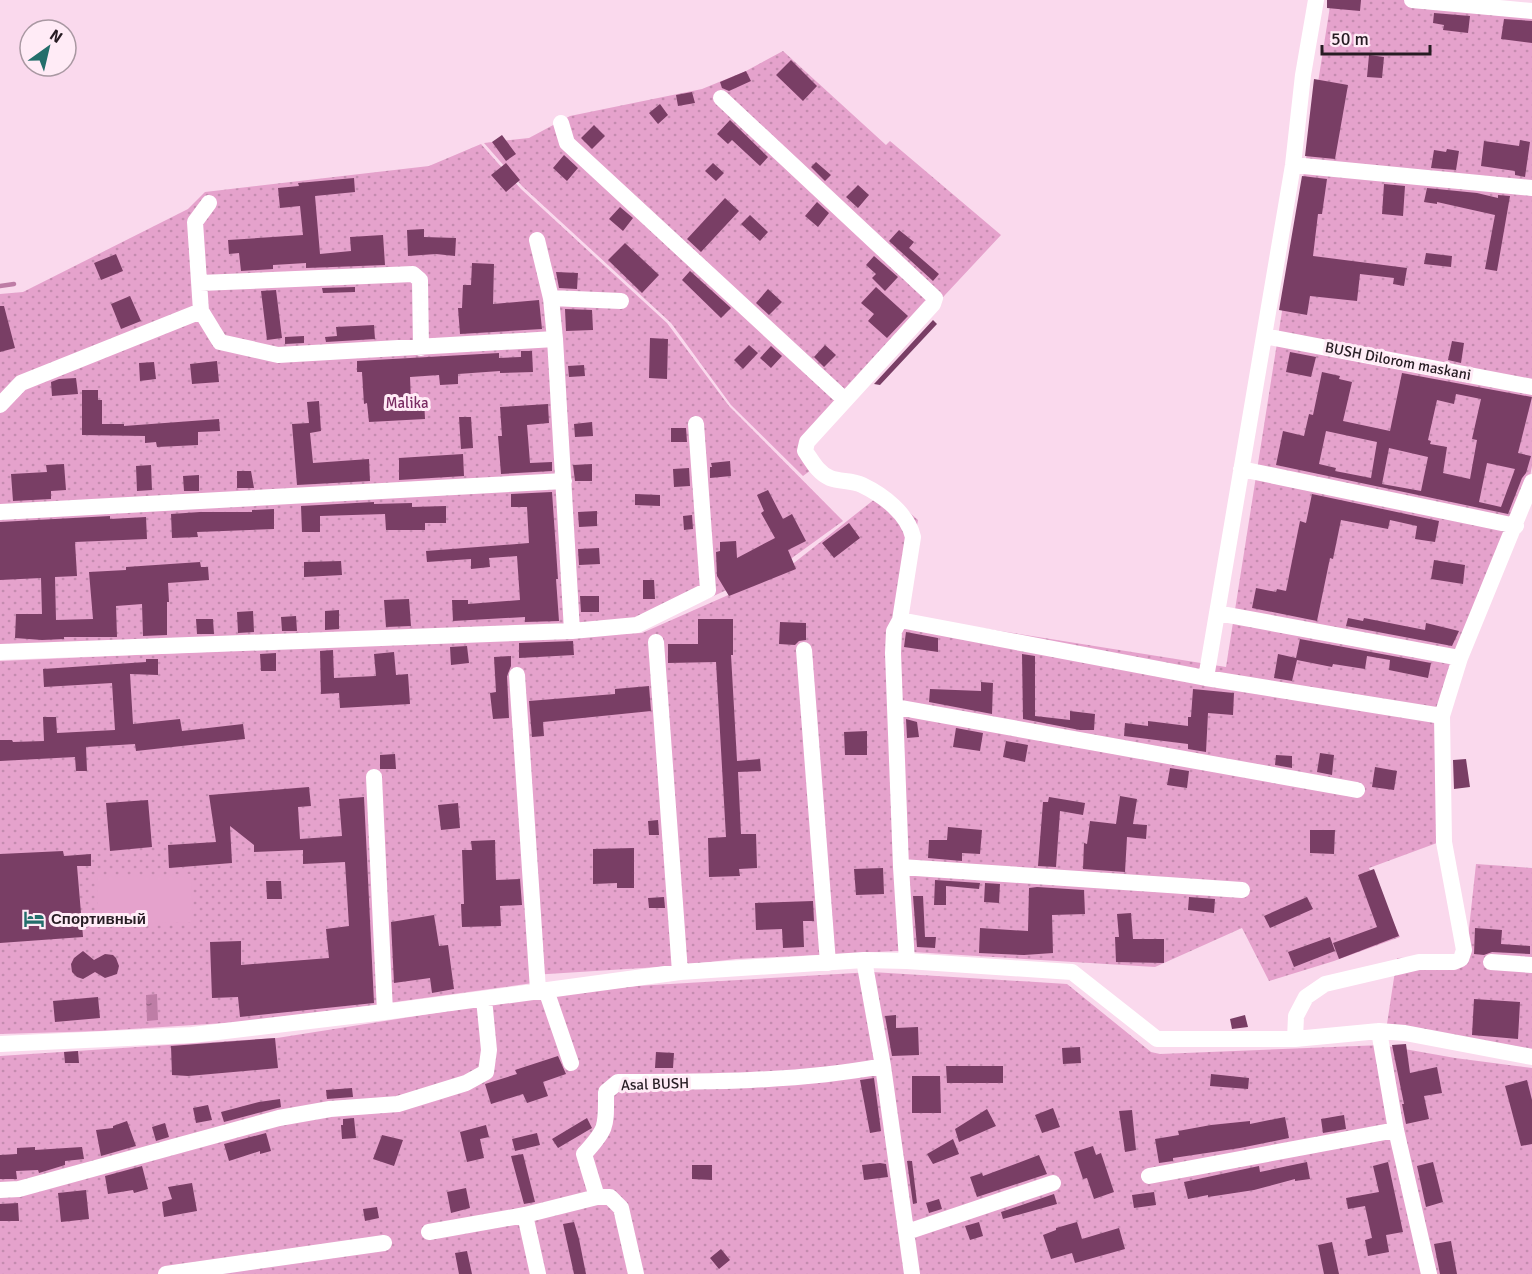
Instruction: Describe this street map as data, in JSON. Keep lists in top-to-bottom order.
{
  "streets": {
    "street": ["BUSH Dilorom maskani", "Asal BUSH"]
  },
  "parks": ["Malika"],
  "places": {
    "hotel": ["Спортивный"]
  },
  "scale_bar": "50 m",
  "north": "top right"
}
